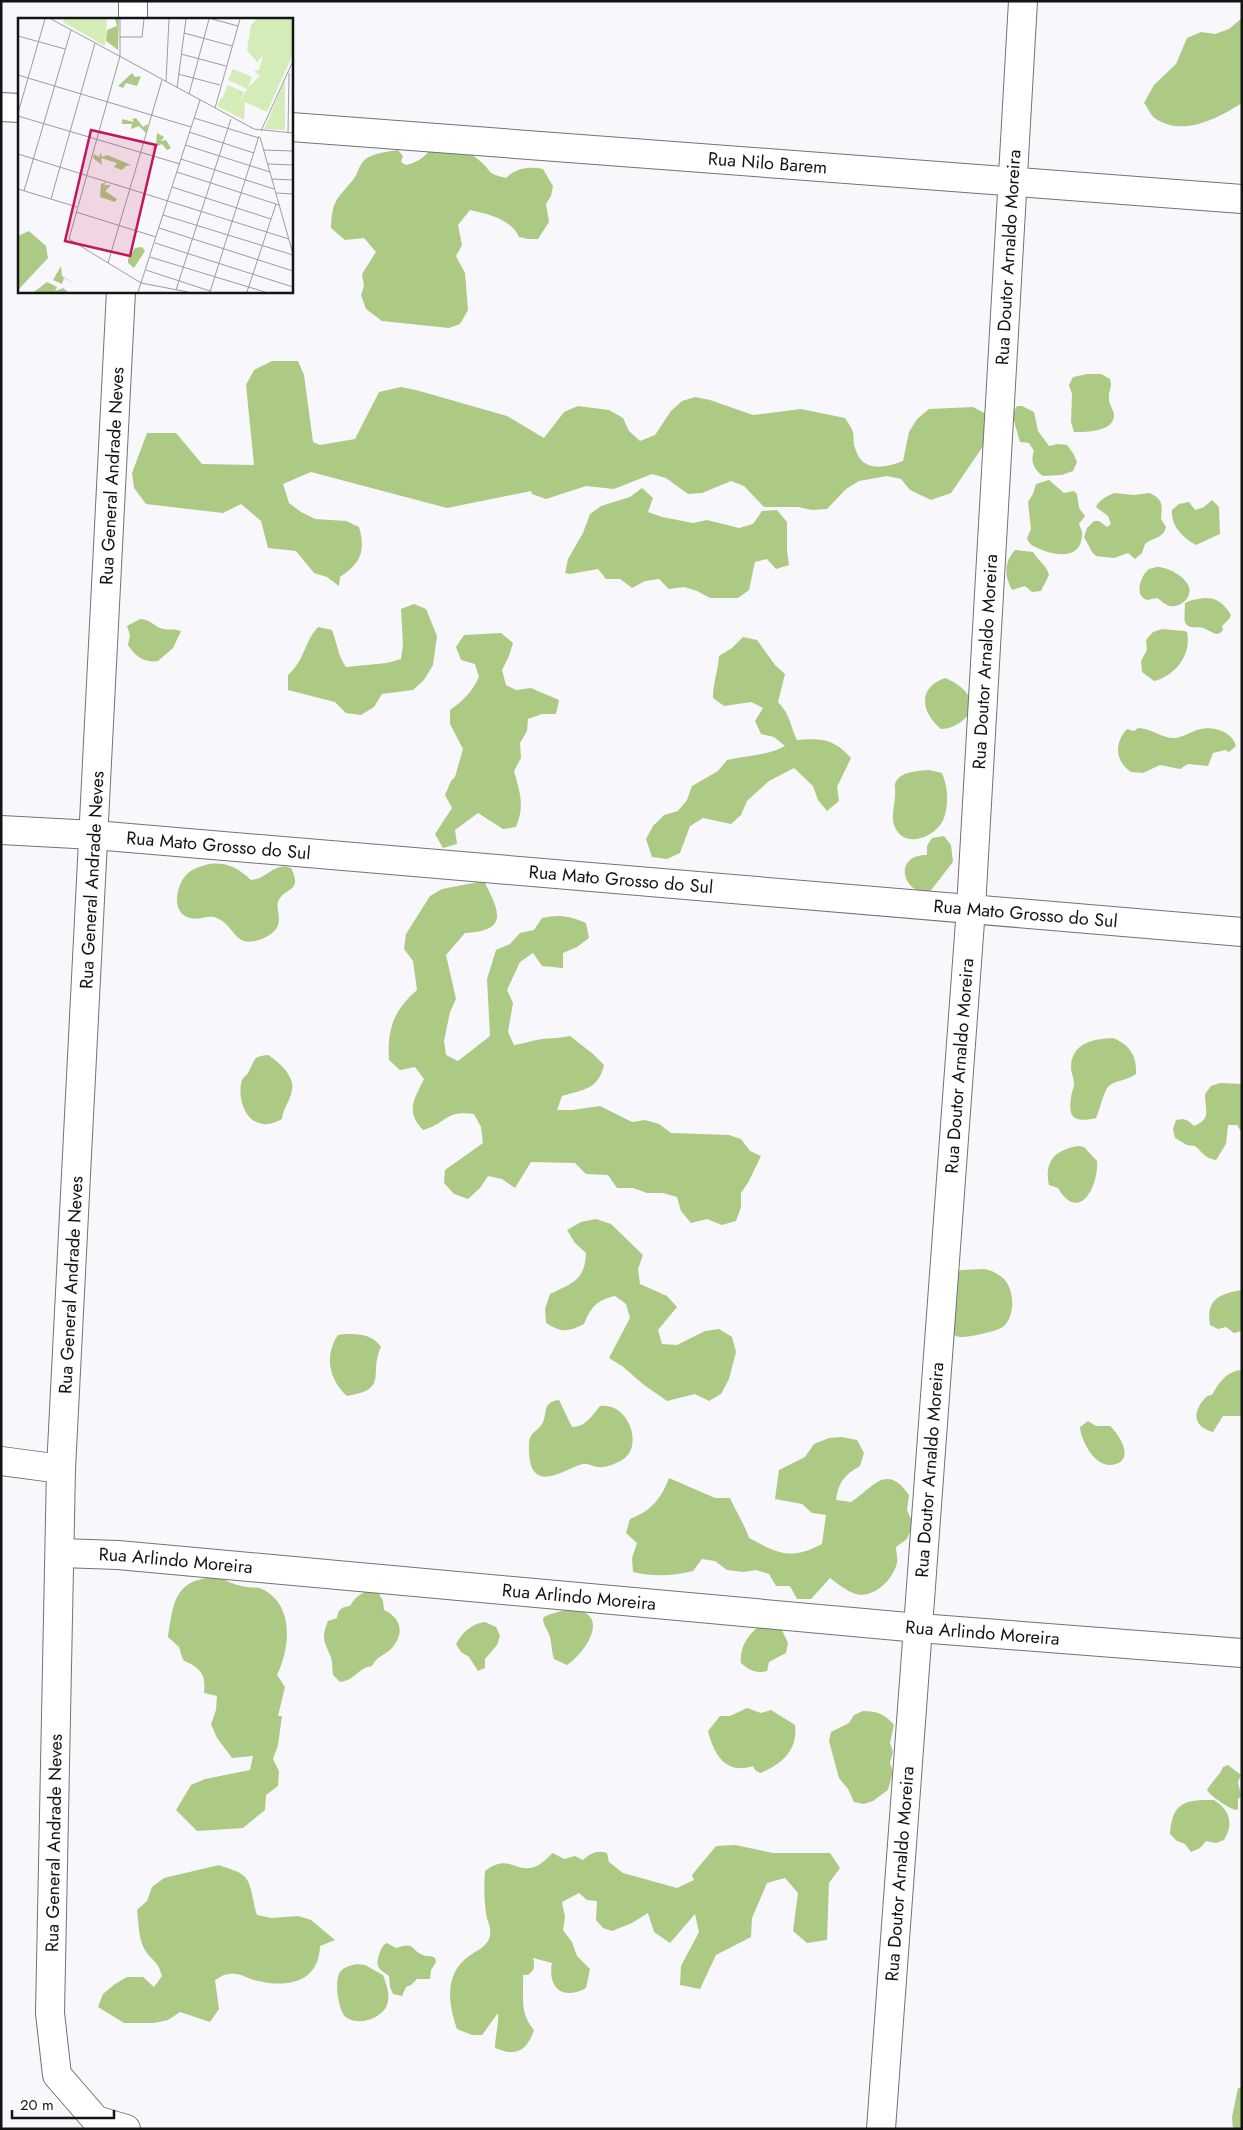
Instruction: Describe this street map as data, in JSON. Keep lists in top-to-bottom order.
{
  "streets": {
    "street": [
      "Rua Nilo Barem",
      "Rua Doutor Arnaldo Moreira",
      "Rua General Andrade Neves",
      "Rua Mato Grosso do Sul",
      "Rua Arlindo Moreira"
    ]
  },
  "crossings": [
    ["Rua Nilo Barem", "Rua Doutor Arnaldo Moreira"],
    ["Rua Doutor Arnaldo Moreira", "Rua Mato Grosso do Sul"],
    ["Rua Doutor Arnaldo Moreira", "Rua Arlindo Moreira"],
    ["Rua General Andrade Neves", "Rua Mato Grosso do Sul"],
    ["Rua General Andrade Neves", "Rua Arlindo Moreira"]
  ],
  "scale_bar": "20 m"
}
